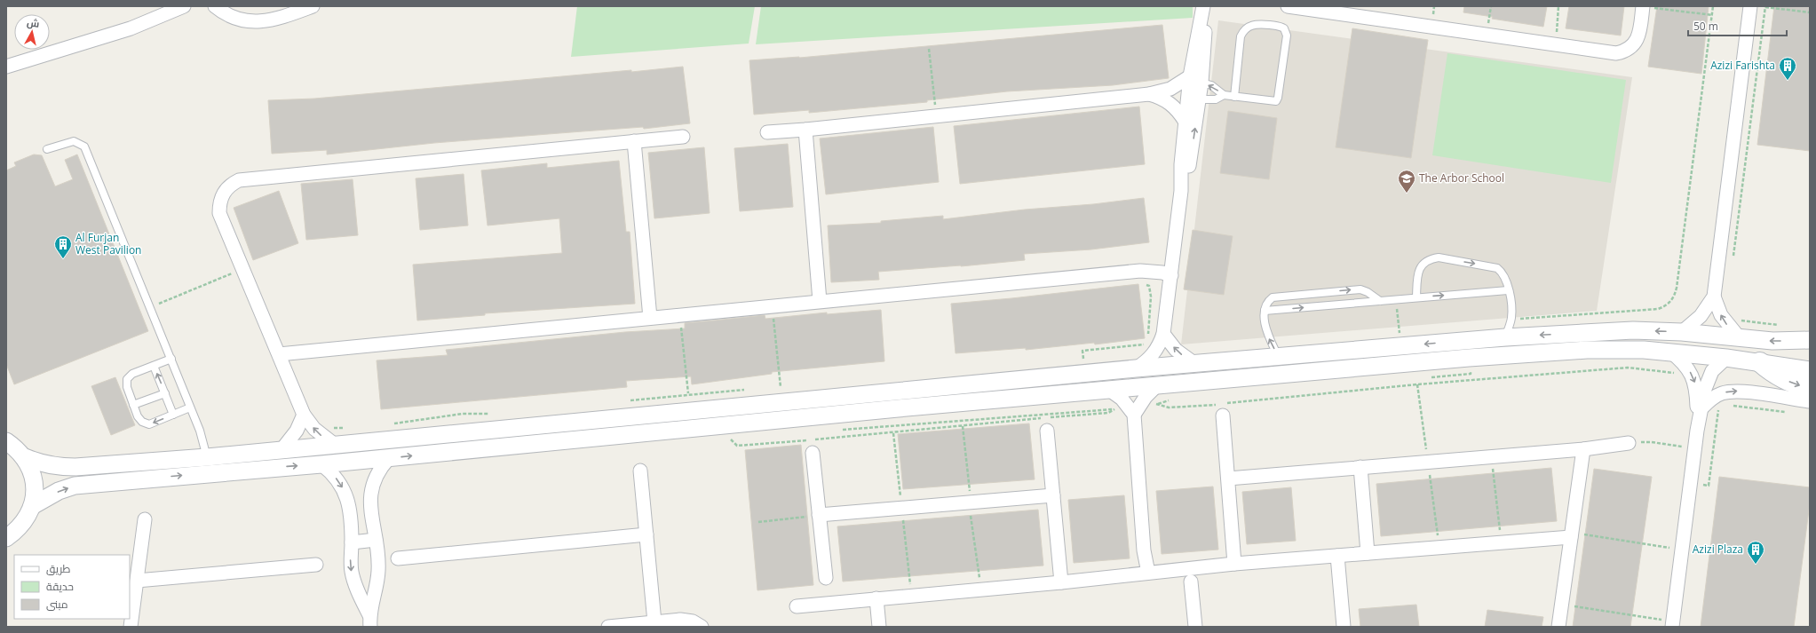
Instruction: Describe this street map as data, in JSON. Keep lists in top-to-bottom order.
{
  "places": {
    "building": ["Azizi Farishta", "Al Furjan West Pavilion", "Azizi Plaza"],
    "school or university": ["The Arbor School"]
  },
  "legend": ["طريق", "حديقة", "مبنى"],
  "scale_bar": "50 m",
  "north": "top"
}
